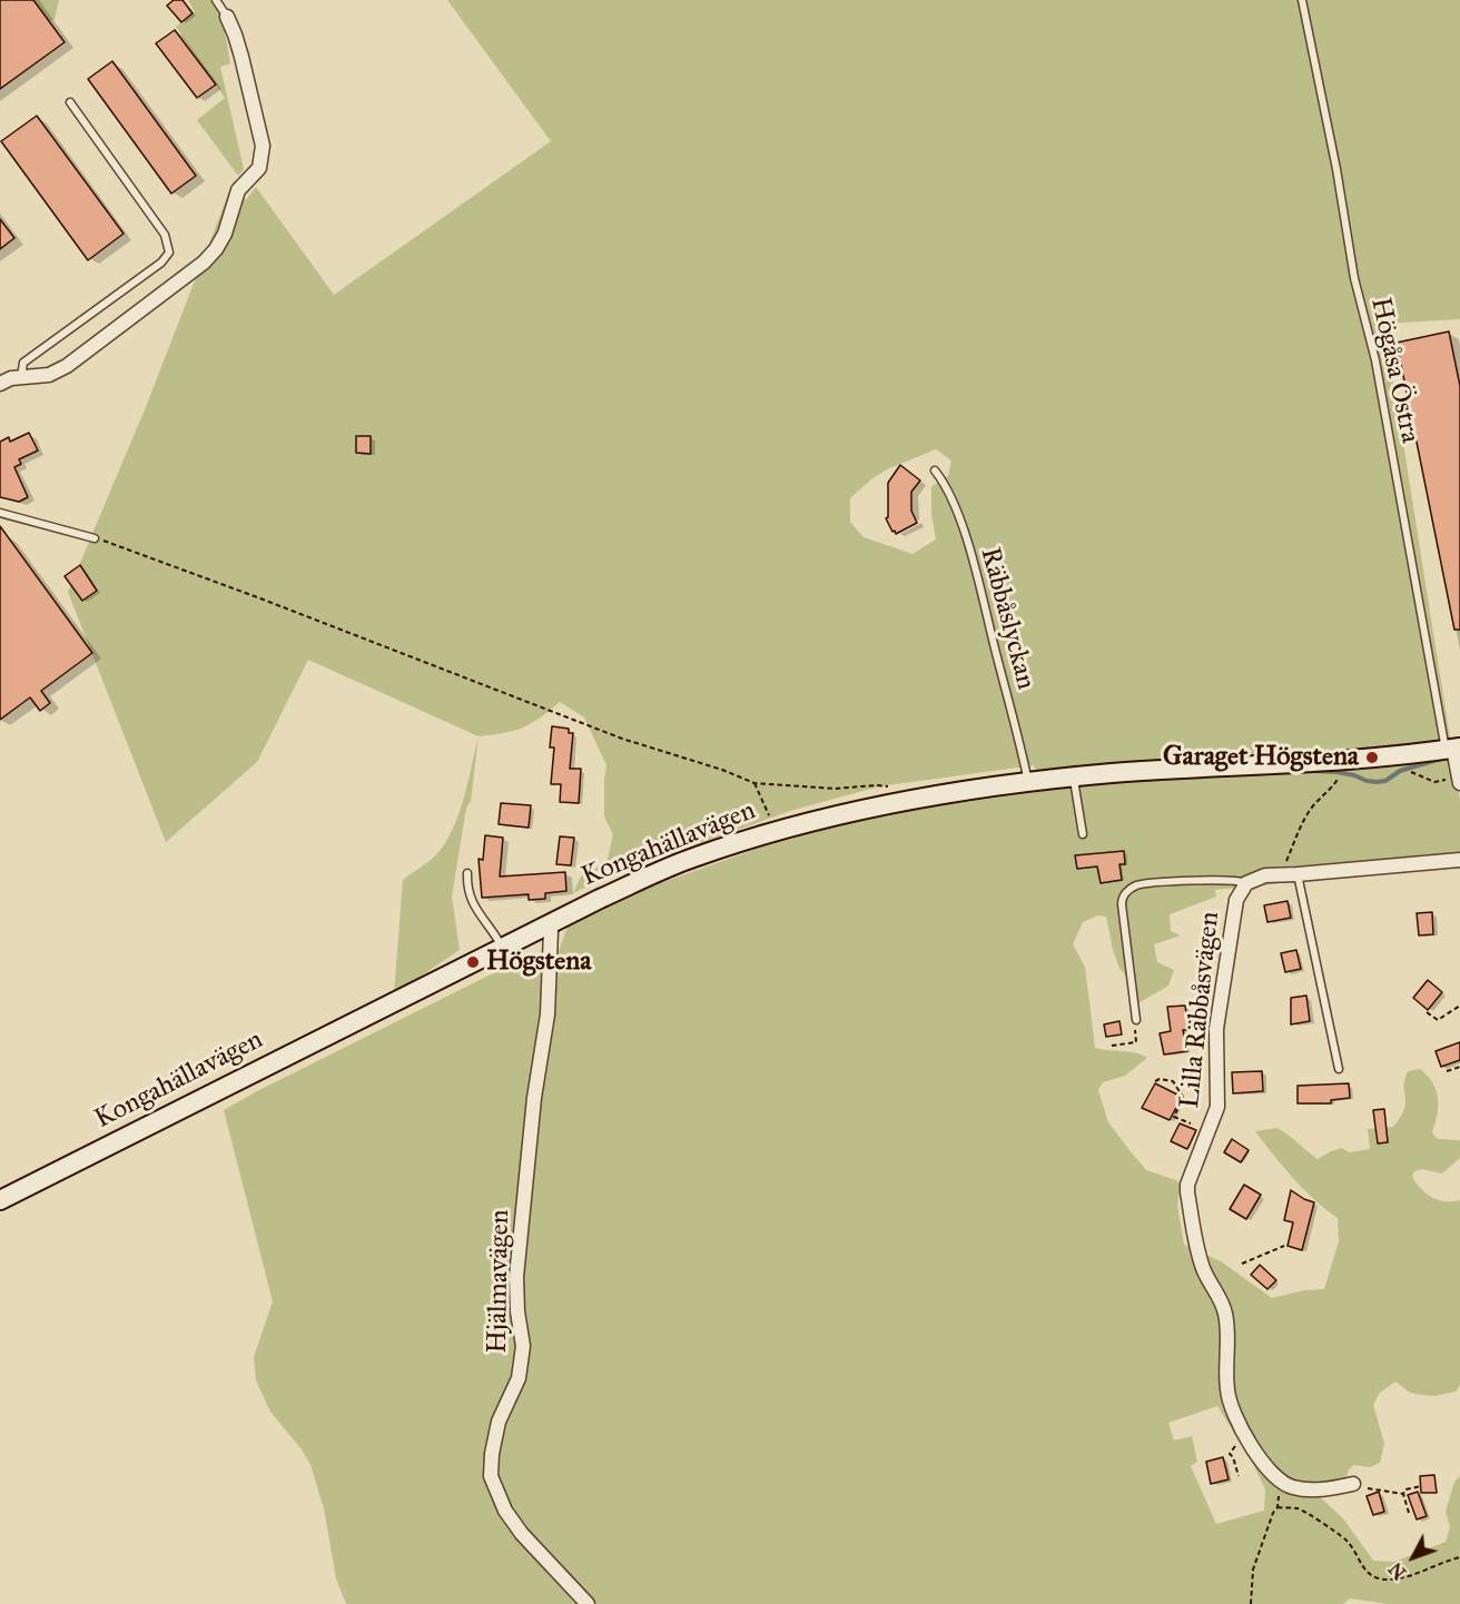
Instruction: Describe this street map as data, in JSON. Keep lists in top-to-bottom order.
{
  "streets": {
    "street": ["Kongahällavägen", "Lilla Räbbåsvägen", "Hjälmavägen"],
    "lane": ["Högåsa Östra", "Räbbåslyckan"]
  },
  "crossings": [
    ["Högåsa Östra", "Kongahällavägen"],
    ["Räbbåslyckan", "Kongahällavägen"],
    ["Kongahällavägen", "Hjälmavägen"]
  ],
  "places": ["Garaget Högstena", "Högstena"],
  "north": "bottom left"
}
